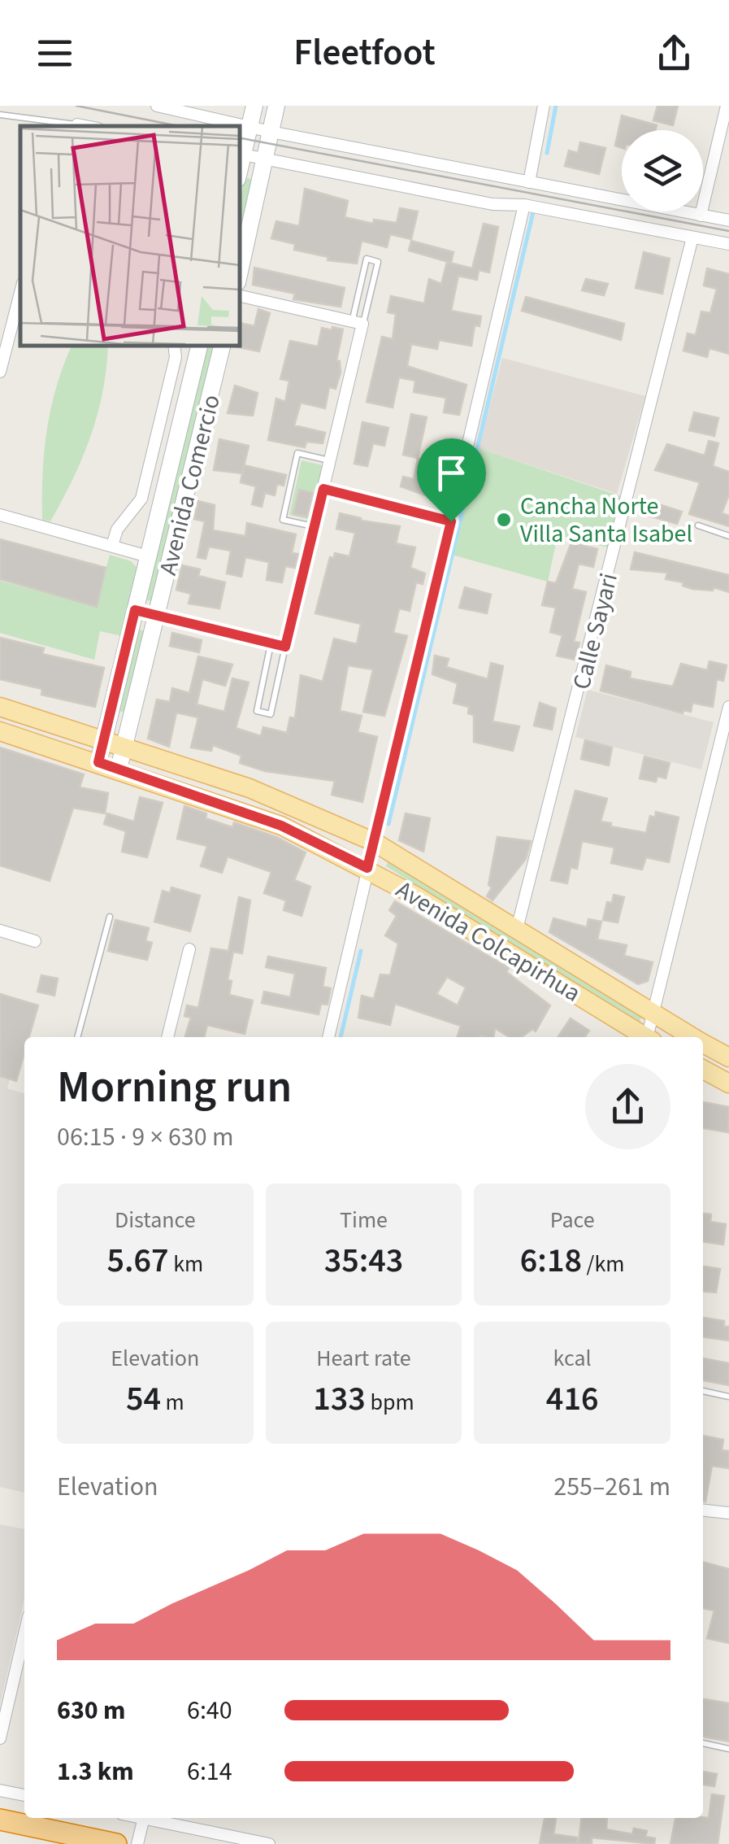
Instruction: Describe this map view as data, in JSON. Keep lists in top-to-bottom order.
{
  "streets": {
    "main road": ["Avenida Colcapirhua"],
    "street": ["Avenida Comercio", "Calle Sayari"]
  },
  "crossings": [
    ["Avenida Comercio", "Avenida Colcapirhua"],
    ["Calle Sayari", "Avenida Colcapirhua"]
  ],
  "places": ["Cancha Norte Villa Santa Isabel"],
  "page": {
    "header": "Fleetfoot",
    "heading": ["Morning run", "06:15 · 9 × 630 m"],
    "stats": [
      ["Distance", "5.67 km"],
      ["Time", "35:43"],
      ["Pace", "6:18 /km"],
      ["Elevation", "54 m"],
      ["Heart rate", "133 bpm"],
      ["kcal", "416"]
    ],
    "chart": ["Elevation", "255–261 m"],
    "list": [
      {
        "name": "630 m",
        "note": "6:40"
      },
      {
        "name": "1.3 km",
        "note": "6:14"
      }
    ]
  }
}
